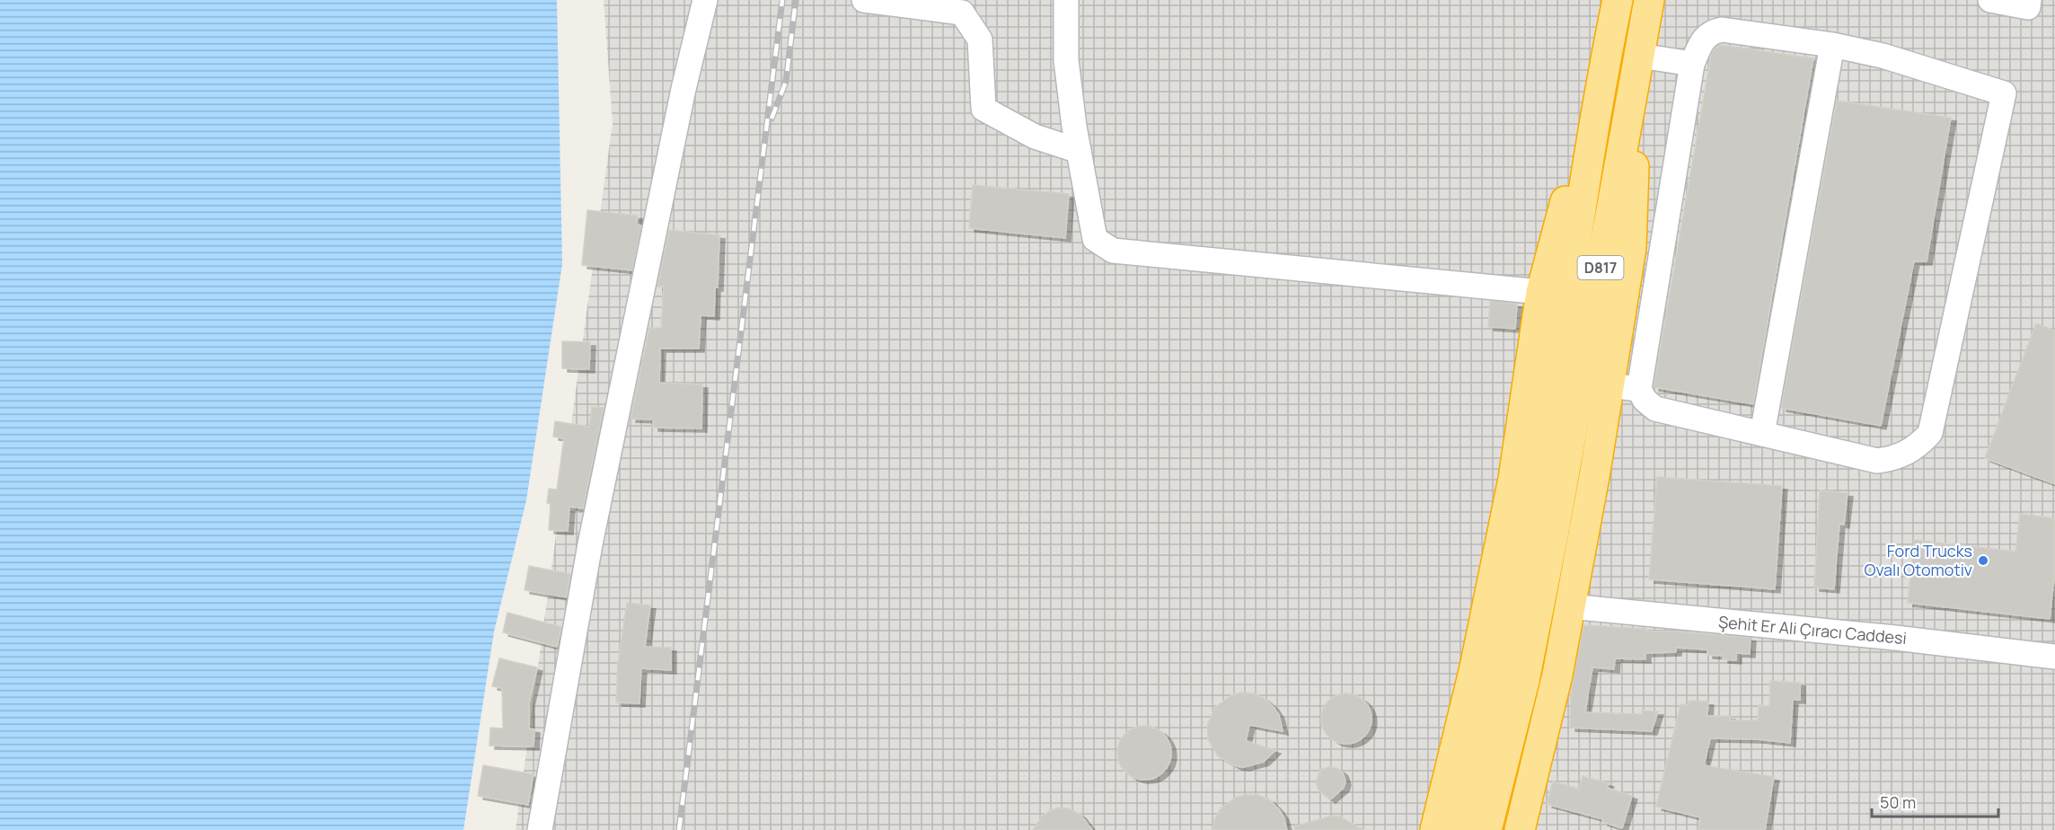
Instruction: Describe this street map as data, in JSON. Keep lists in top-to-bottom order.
{
  "streets": {
    "highway": ["D817"],
    "street": ["Şehit Er Ali Çıracı Caddesi"]
  },
  "places": ["Ford Trucks Ovalı Otomotiv"],
  "scale_bar": "50 m"
}
